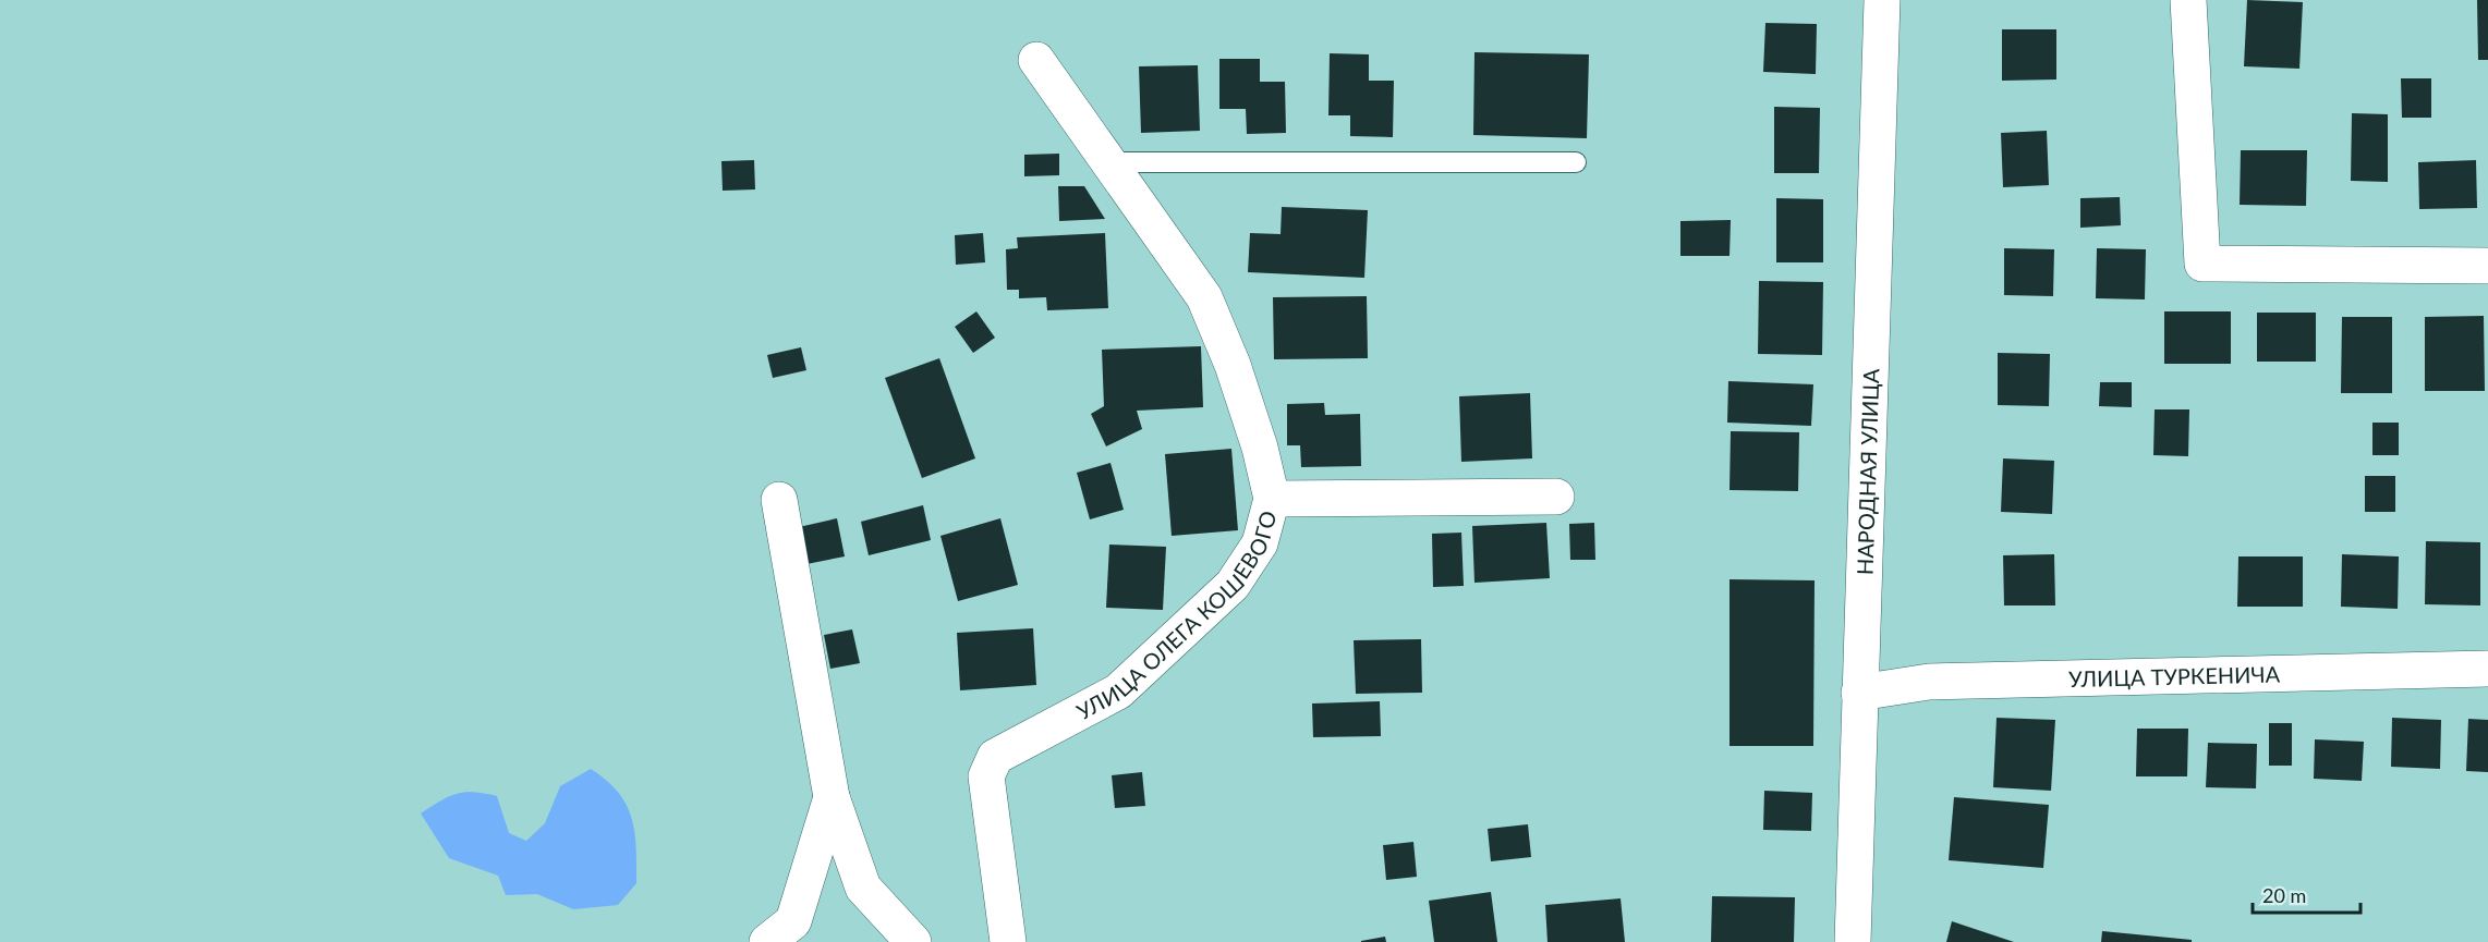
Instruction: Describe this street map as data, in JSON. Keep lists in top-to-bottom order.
{
  "streets": {
    "street": ["НАРОДНАЯ УЛИЦА", "УЛИЦА ОЛЕГА КОШЕВОГО", "УЛИЦА ТУРКЕНИЧА"]
  },
  "crossings": [
    ["НАРОДНАЯ УЛИЦА", "УЛИЦА ТУРКЕНИЧА"]
  ],
  "scale_bar": "20 m"
}
